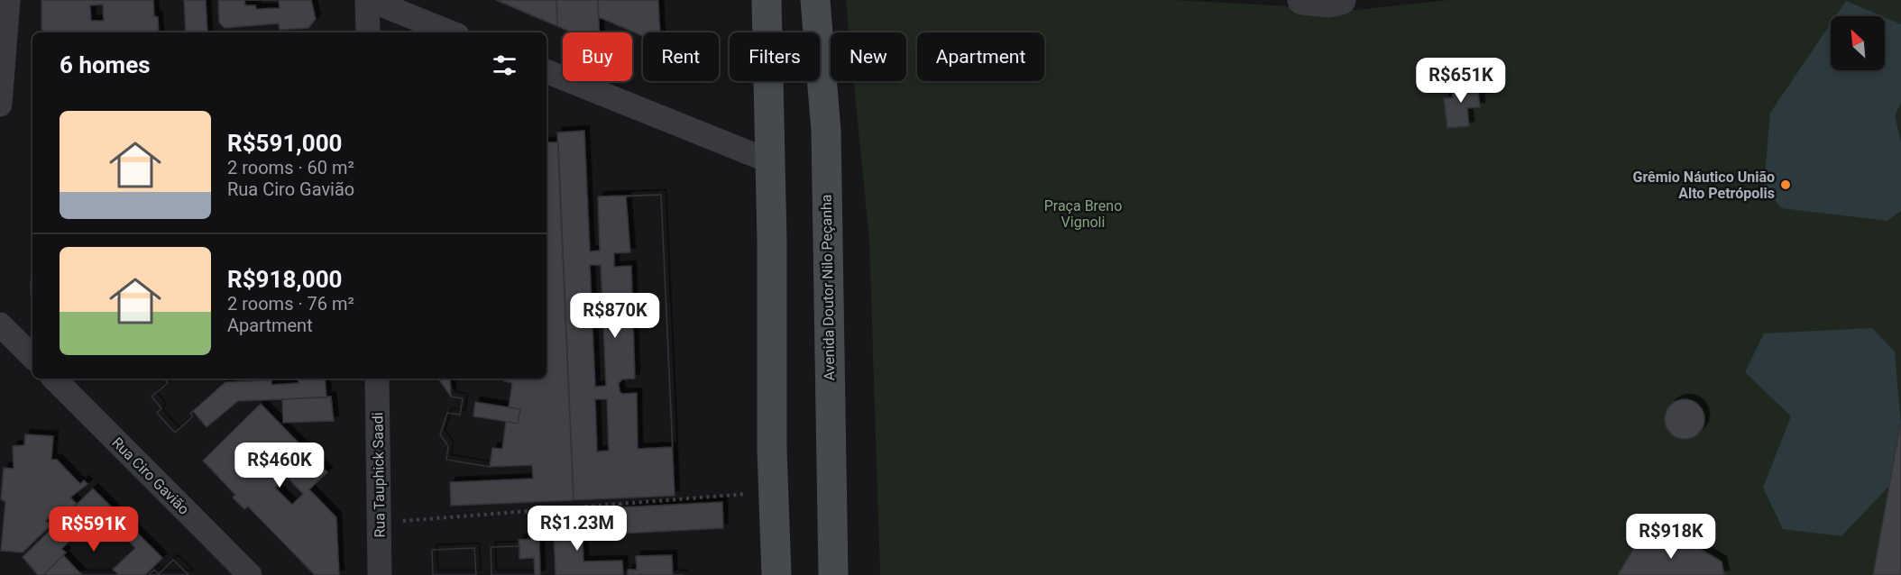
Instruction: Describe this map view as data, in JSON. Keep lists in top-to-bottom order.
{
  "streets": {
    "main road": ["Avenida Doutor Nilo Peçanha"],
    "street": ["Rua Tauphick Saadi", "Rua Ciro Gavião"]
  },
  "parks": ["Praça Breno Vignoli"],
  "places": ["Grêmio Náutico União Alto Petrópolis"],
  "north": "top left",
  "page": {
    "chip": [
      "Buy",
      "Rent",
      "Filters",
      "New",
      "Apartment"
    ],
    "heading": "6 homes",
    "price": [
      "R$651K",
      "R$870K",
      "R$460K",
      "R$1.23M",
      "R$591K",
      "R$918K"
    ],
    "list": [
      {
        "name": "R$591,000",
        "note": "2 rooms · 60 m² · Rua Ciro Gavião"
      },
      {
        "name": "R$918,000",
        "note": "2 rooms · 76 m² · Apartment"
      }
    ]
  }
}
